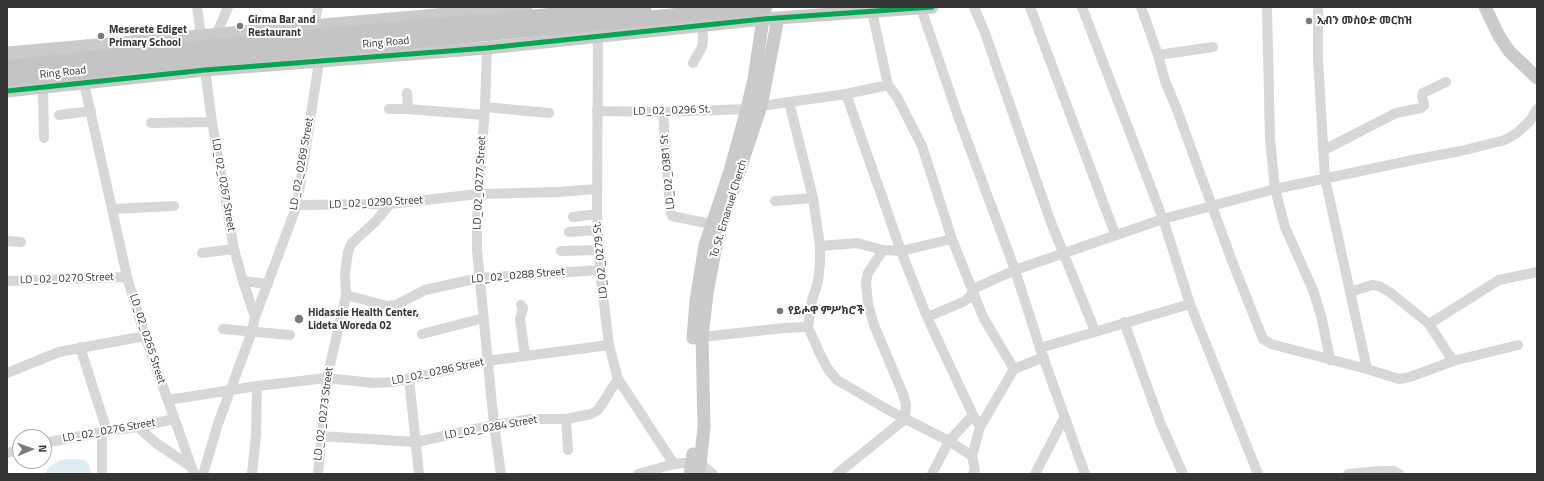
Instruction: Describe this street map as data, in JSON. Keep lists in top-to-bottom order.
{
  "streets": {
    "highway": ["Ring Road"],
    "main road": ["To St. Emanuel Cherch"],
    "street": [
      "LD_02_0296 St.",
      "LD_02_0269 Street",
      "LD_02_0381 St",
      "LD_02_0277 Street",
      "LD_02_0267 Street",
      "LD_02_0290 Street",
      "LD_02_0279 St.",
      "LD_02_0288 Street",
      "LD_02_0270 Street",
      "LD_02_0265 Street",
      "LD_02_0286 Street",
      "LD_02_0273 Street",
      "LD_02_0284 Street",
      "LD_02_0276 Street"
    ]
  },
  "crossings": [
    ["Ring Road", "To St. Emanuel Cherch"],
    ["LD_02_0296 St.", "LD_02_0381 St"],
    ["LD_02_0296 St.", "To St. Emanuel Cherch"],
    ["LD_02_0296 St.", "LD_02_0279 St."],
    ["LD_02_0269 Street", "LD_02_0267 Street"],
    ["LD_02_0269 Street", "LD_02_0290 Street"],
    ["LD_02_0269 Street", "LD_02_0286 Street"],
    ["LD_02_0381 St", "To St. Emanuel Cherch"],
    ["LD_02_0277 Street", "LD_02_0290 Street"],
    ["LD_02_0277 Street", "LD_02_0288 Street"],
    ["LD_02_0277 Street", "LD_02_0286 Street"],
    ["LD_02_0277 Street", "LD_02_0284 Street"],
    ["LD_02_0290 Street", "LD_02_0279 St."],
    ["LD_02_0290 Street", "LD_02_0273 Street"],
    ["LD_02_0279 St.", "LD_02_0288 Street"],
    ["LD_02_0279 St.", "LD_02_0286 Street"],
    ["LD_02_0279 St.", "LD_02_0284 Street"],
    ["LD_02_0288 Street", "LD_02_0273 Street"],
    ["LD_02_0270 Street", "LD_02_0265 Street"],
    ["LD_02_0265 Street", "LD_02_0286 Street"],
    ["LD_02_0265 Street", "LD_02_0276 Street"],
    ["LD_02_0286 Street", "LD_02_0273 Street"],
    ["LD_02_0273 Street", "LD_02_0284 Street"]
  ],
  "places": [
    "ኢብን መስዑድ መርከዝ",
    "Girma Bar and Restaurant",
    "Meserete Ediget Primary School",
    "የይሖዋ ምሥክሮች",
    "Hidassie Health Center, Lideta Woreda 02"
  ],
  "north": "right"
}
